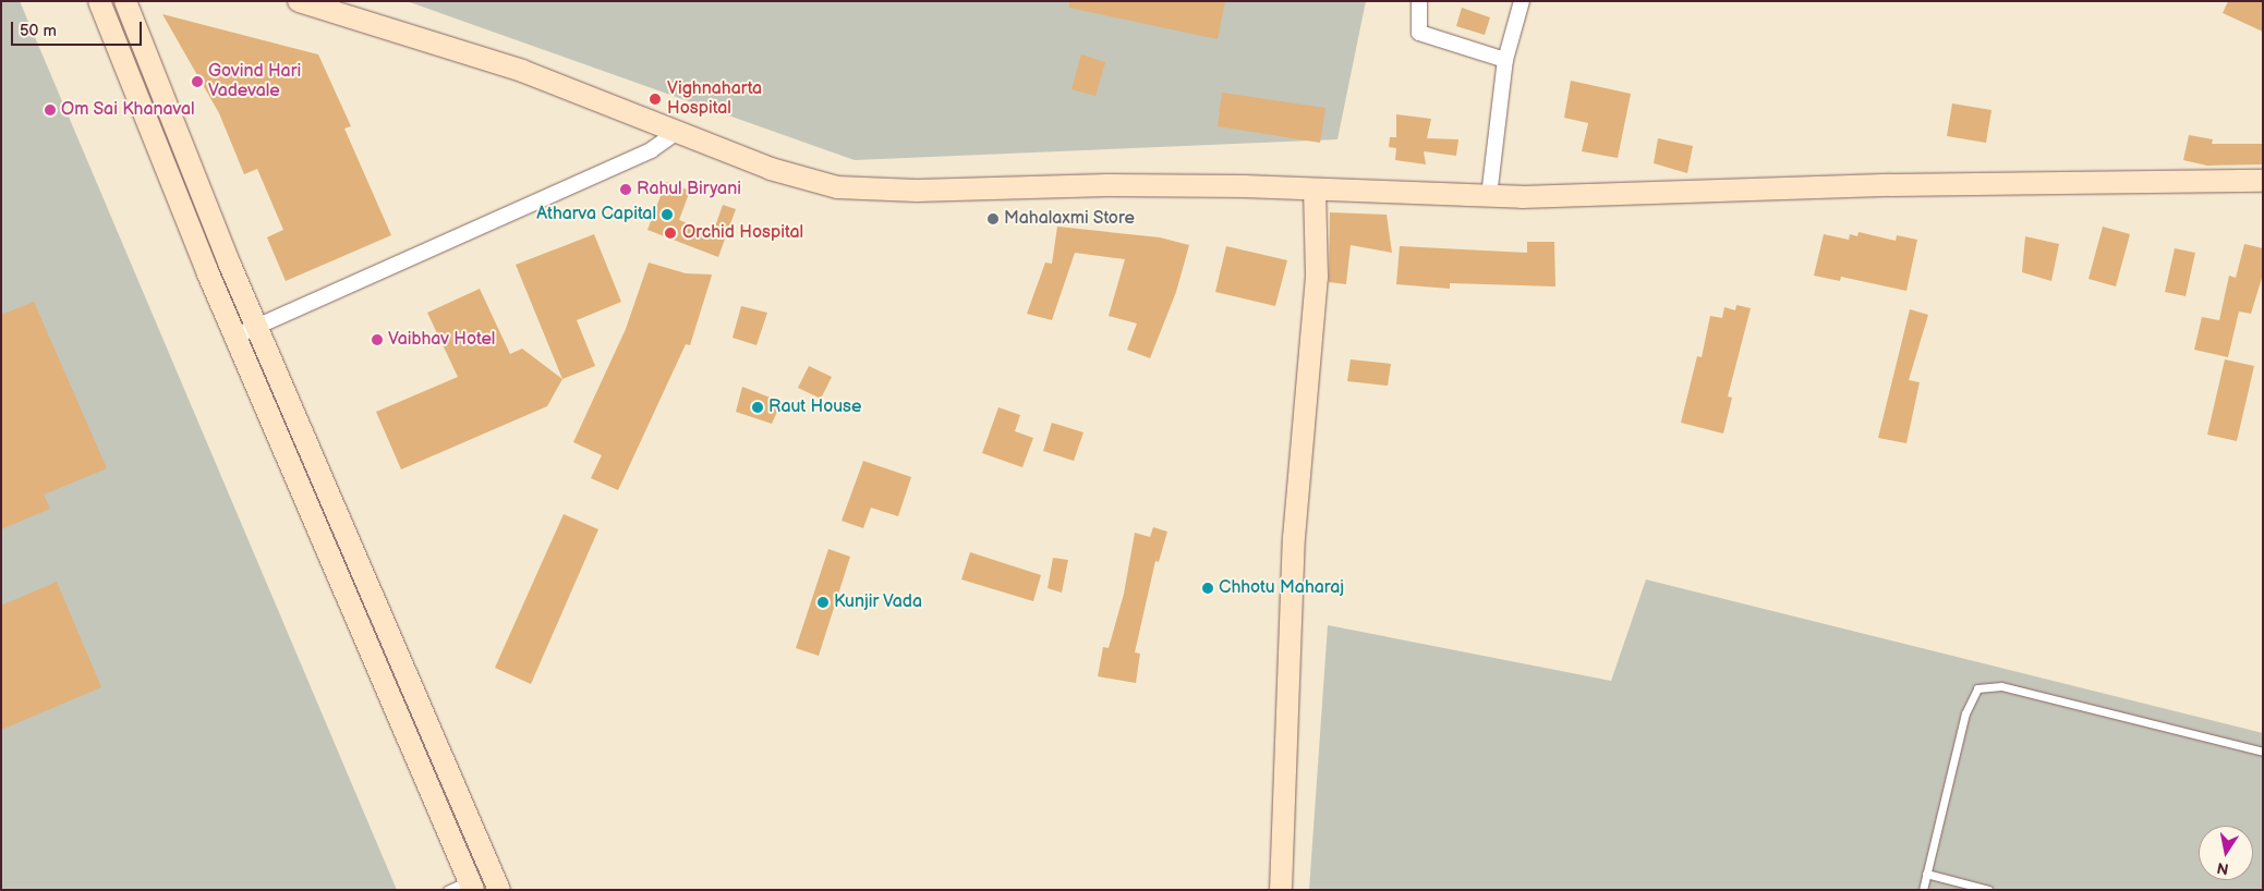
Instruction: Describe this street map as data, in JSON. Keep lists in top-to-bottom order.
{
  "places": [
    "Govind Hari Vadevale",
    "Vighnaharta Hospital",
    "Om Sai Khanaval",
    "Rahul Biryani",
    "Atharva Capital",
    "Mahalaxmi Store",
    "Orchid Hospital",
    "Vaibhav Hotel",
    "Raut House",
    "Chhotu Maharaj",
    "Kunjir Vada"
  ],
  "scale_bar": "50 m",
  "north": "bottom"
}
